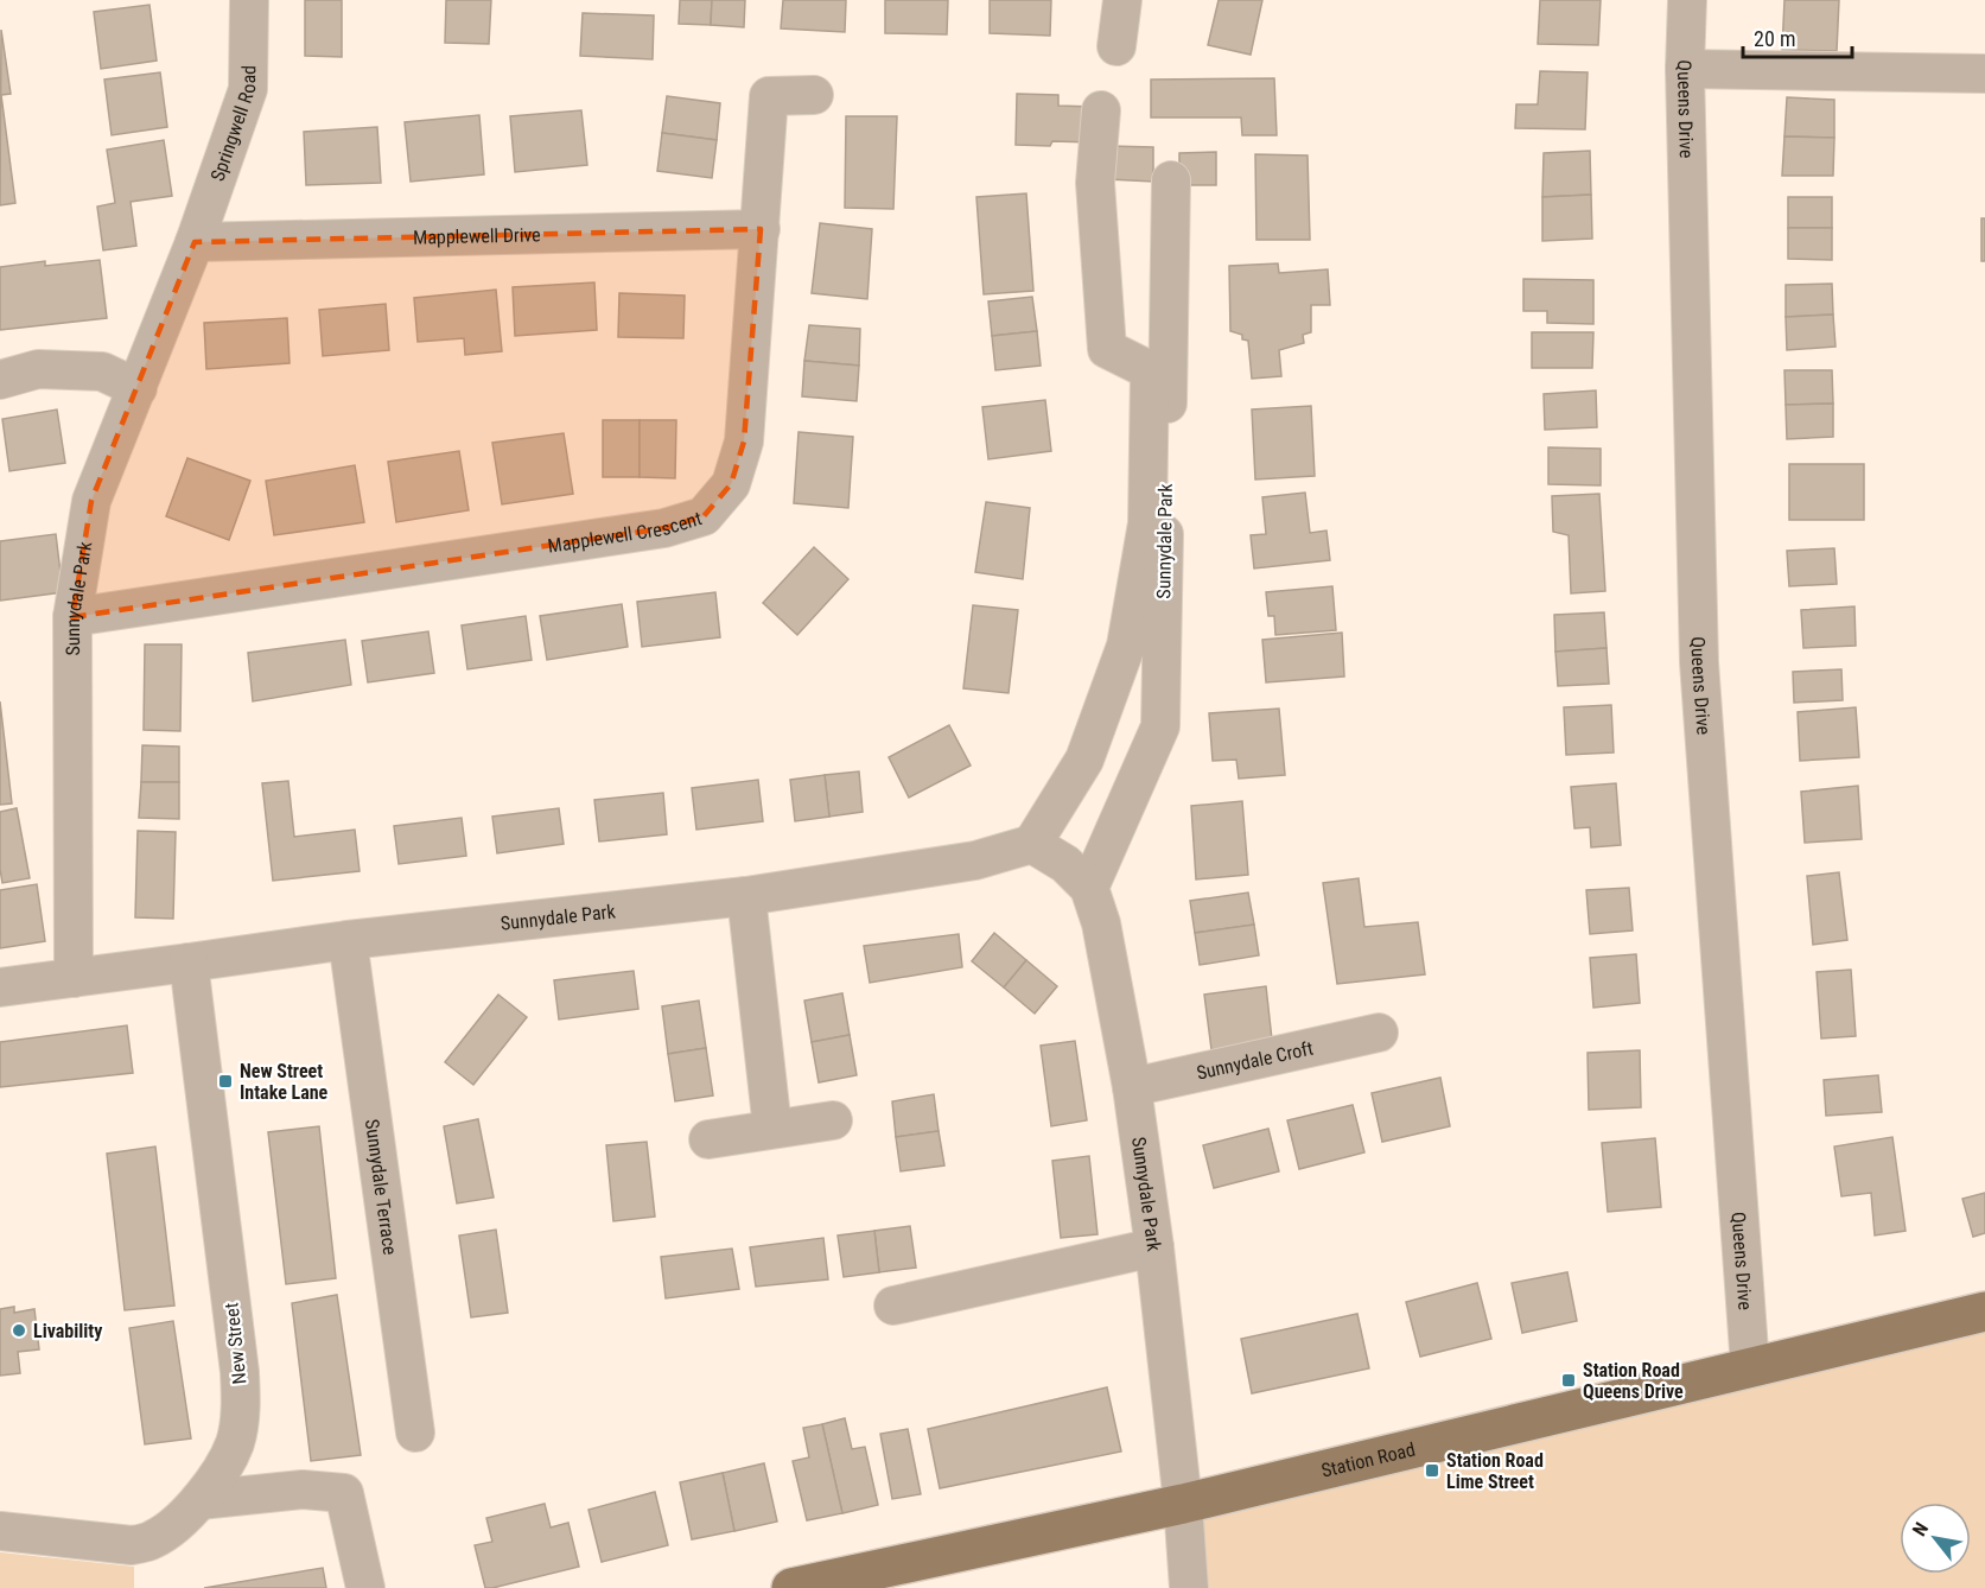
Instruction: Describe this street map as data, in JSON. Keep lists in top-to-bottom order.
{
  "streets": {
    "main road": ["Station Road"],
    "street": [
      "Queens Drive",
      "Springwell Road",
      "Mapplewell Drive",
      "Mapplewell Crescent",
      "Sunnydale Park",
      "Sunnydale Croft",
      "Sunnydale Terrace",
      "New Street"
    ]
  },
  "crossings": [
    ["Queens Drive", "Station Road"],
    ["Springwell Road", "Mapplewell Drive"],
    ["Springwell Road", "Sunnydale Park"],
    ["Mapplewell Drive", "Mapplewell Crescent"],
    ["Mapplewell Drive", "Sunnydale Park"],
    ["Mapplewell Crescent", "Sunnydale Park"],
    ["Sunnydale Park", "Sunnydale Croft"],
    ["Sunnydale Park", "Sunnydale Terrace"],
    ["Sunnydale Park", "New Street"],
    ["Sunnydale Park", "Station Road"]
  ],
  "places": {
    "transit": ["New Street Intake Lane", "Station Road Queens Drive", "Station Road Lime Street"],
    "other": ["Livability"]
  },
  "scale_bar": "20 m",
  "north": "top left"
}
